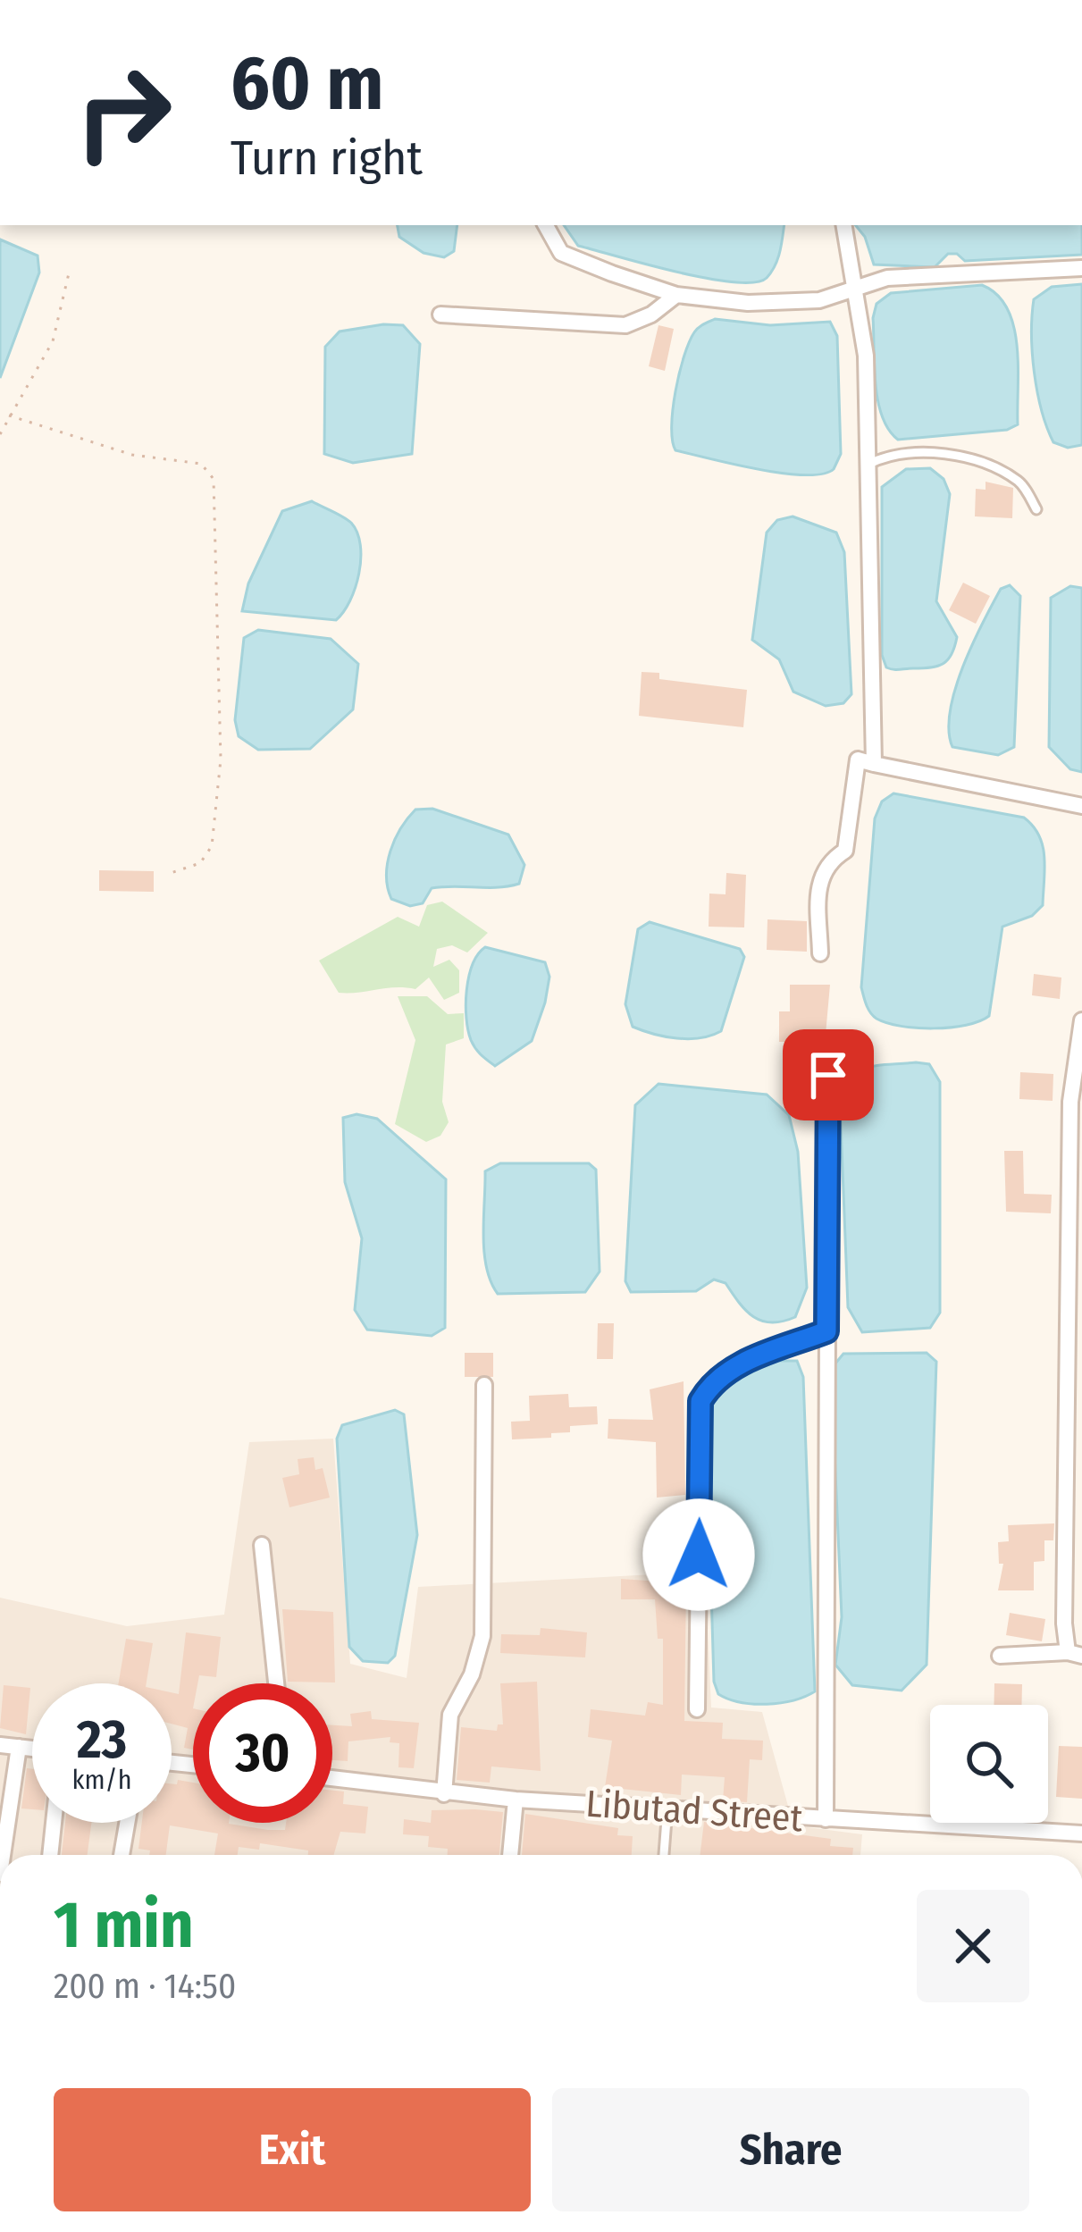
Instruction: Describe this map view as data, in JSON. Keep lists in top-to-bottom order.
{
  "streets": {
    "street": ["Libutad Street"]
  },
  "page": {
    "turn": ["60 m", "Turn right"],
    "speed": "23 km/h",
    "limit": "30",
    "heading": ["1 min", "200 m · 14:50"],
    "buttons": ["Exit", "Share"]
  }
}
